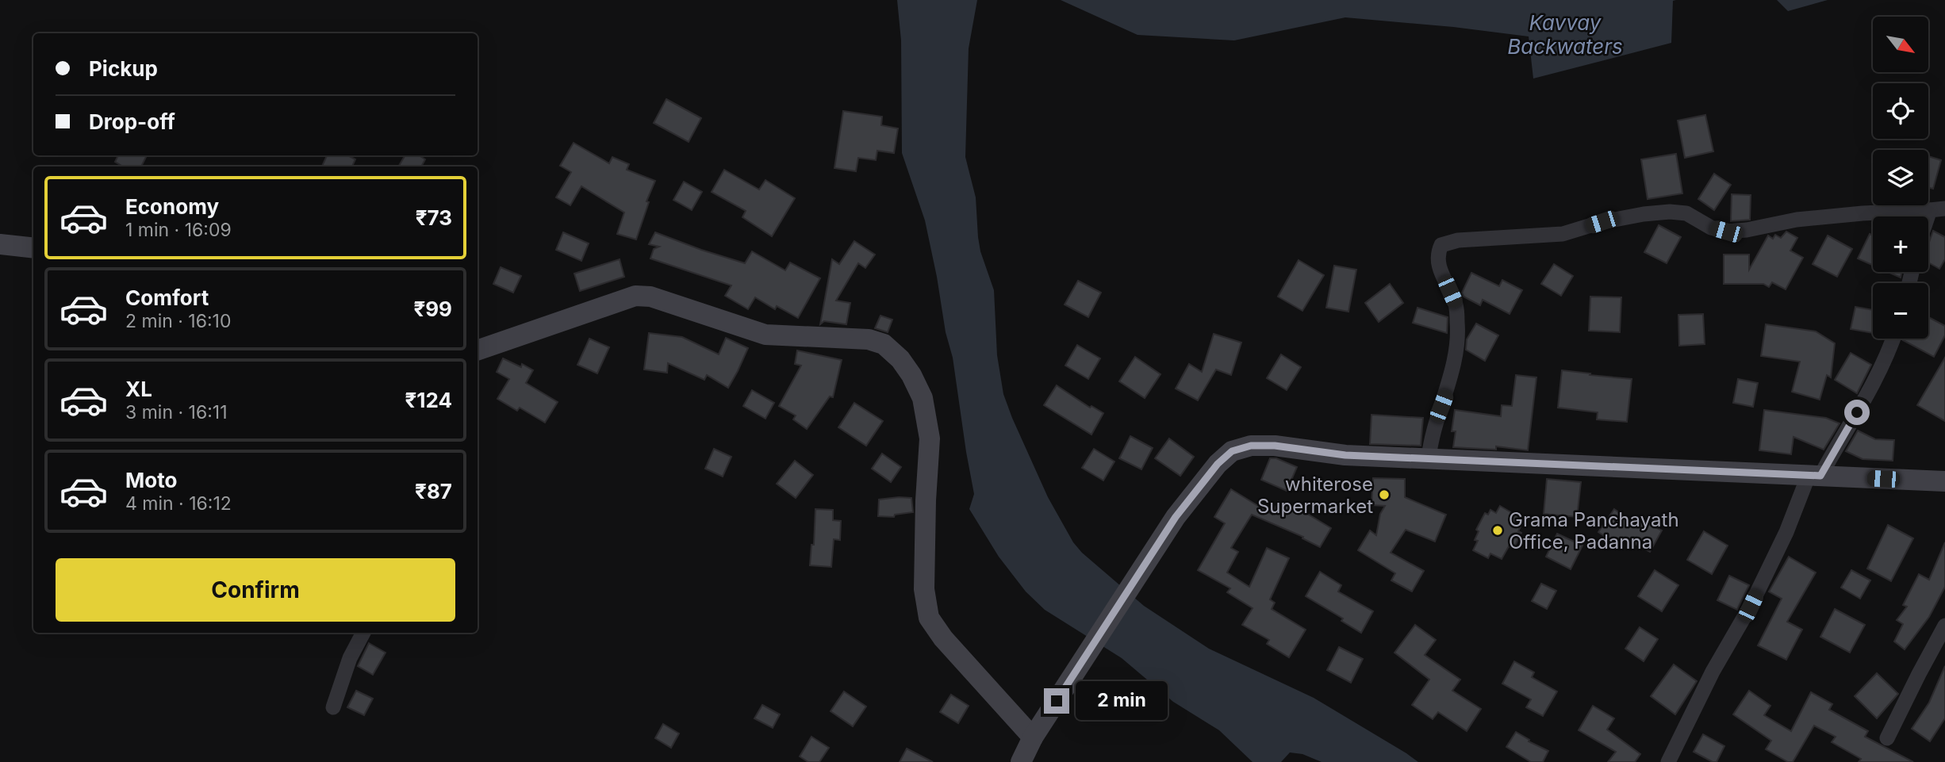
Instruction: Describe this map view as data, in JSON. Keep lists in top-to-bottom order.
{
  "water": ["Kavvay Backwaters"],
  "places": ["whiterose Supermarket", "Grama Panchayath Office, Padanna"],
  "north": "bottom right",
  "page": {
    "map_buttons": ["+", "−"],
    "banner": ["Pickup", "Drop-off"],
    "list": [
      {
        "name": "Economy",
        "note": "1 min · 16:09",
        "value": "₹73"
      },
      {
        "name": "Comfort",
        "note": "2 min · 16:10",
        "value": "₹99"
      },
      {
        "name": "XL",
        "note": "3 min · 16:11",
        "value": "₹124"
      },
      {
        "name": "Moto",
        "note": "4 min · 16:12",
        "value": "₹87"
      }
    ],
    "buttons": "Confirm",
    "bubble": "2 min"
  }
}
